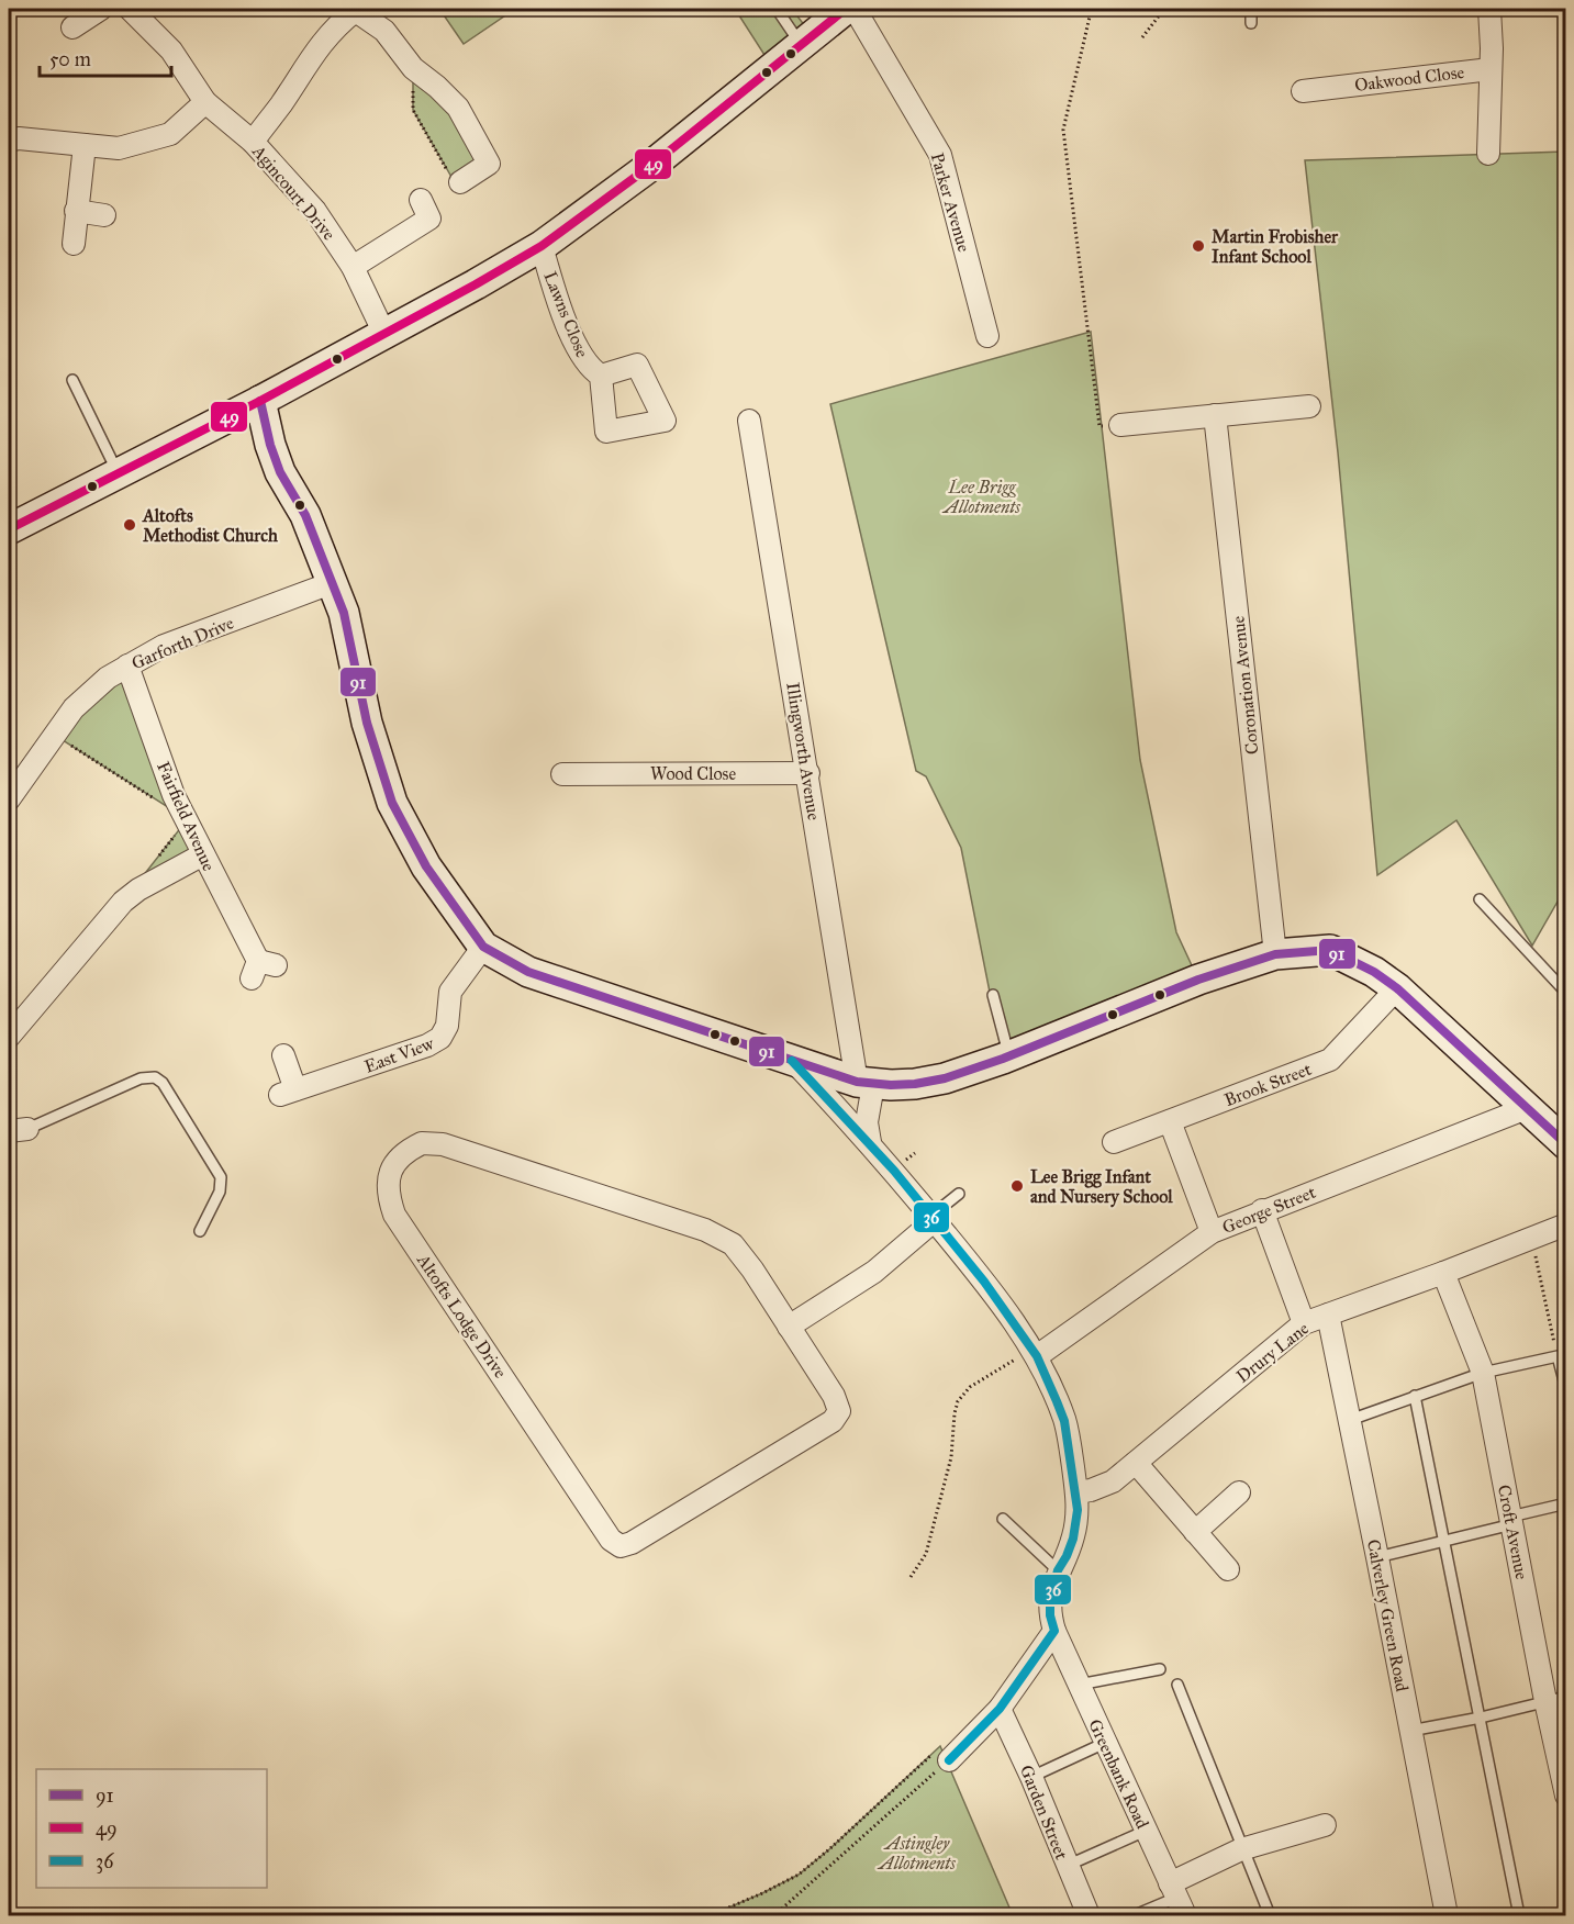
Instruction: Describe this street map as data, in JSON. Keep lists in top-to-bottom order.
{
  "streets": {
    "street": [
      "Oakwood Close",
      "Agincourt Drive",
      "Parker Avenue",
      "Lawns Close",
      "Garforth Drive",
      "Coronation Avenue",
      "Illingworth Avenue",
      "Wood Close",
      "Fairfield Avenue",
      "East View",
      "Brook Street",
      "George Street",
      "Altofts Lodge Drive",
      "Drury Lane",
      "Croft Avenue",
      "Calverley Green Road",
      "Greenbank Road",
      "Garden Street"
    ]
  },
  "crossings": [
    ["Garforth Drive", "Fairfield Avenue"],
    ["Illingworth Avenue", "Wood Close"],
    ["Illingworth Avenue", "Greenbank Road"],
    ["George Street", "Greenbank Road"],
    ["Drury Lane", "Croft Avenue"],
    ["Drury Lane", "Calverley Green Road"],
    ["Drury Lane", "Greenbank Road"]
  ],
  "parks": ["Lee Brigg Allotments", "Astingley Allotments"],
  "places": ["Martin Frobisher Infant School", "Altofts Methodist Church", "Lee Brigg Infant and Nursery School"],
  "lines": ["transit line 49", "transit line 91", "transit line 36"],
  "legend": ["91", "49", "36"],
  "scale_bar": "50 m"
}
